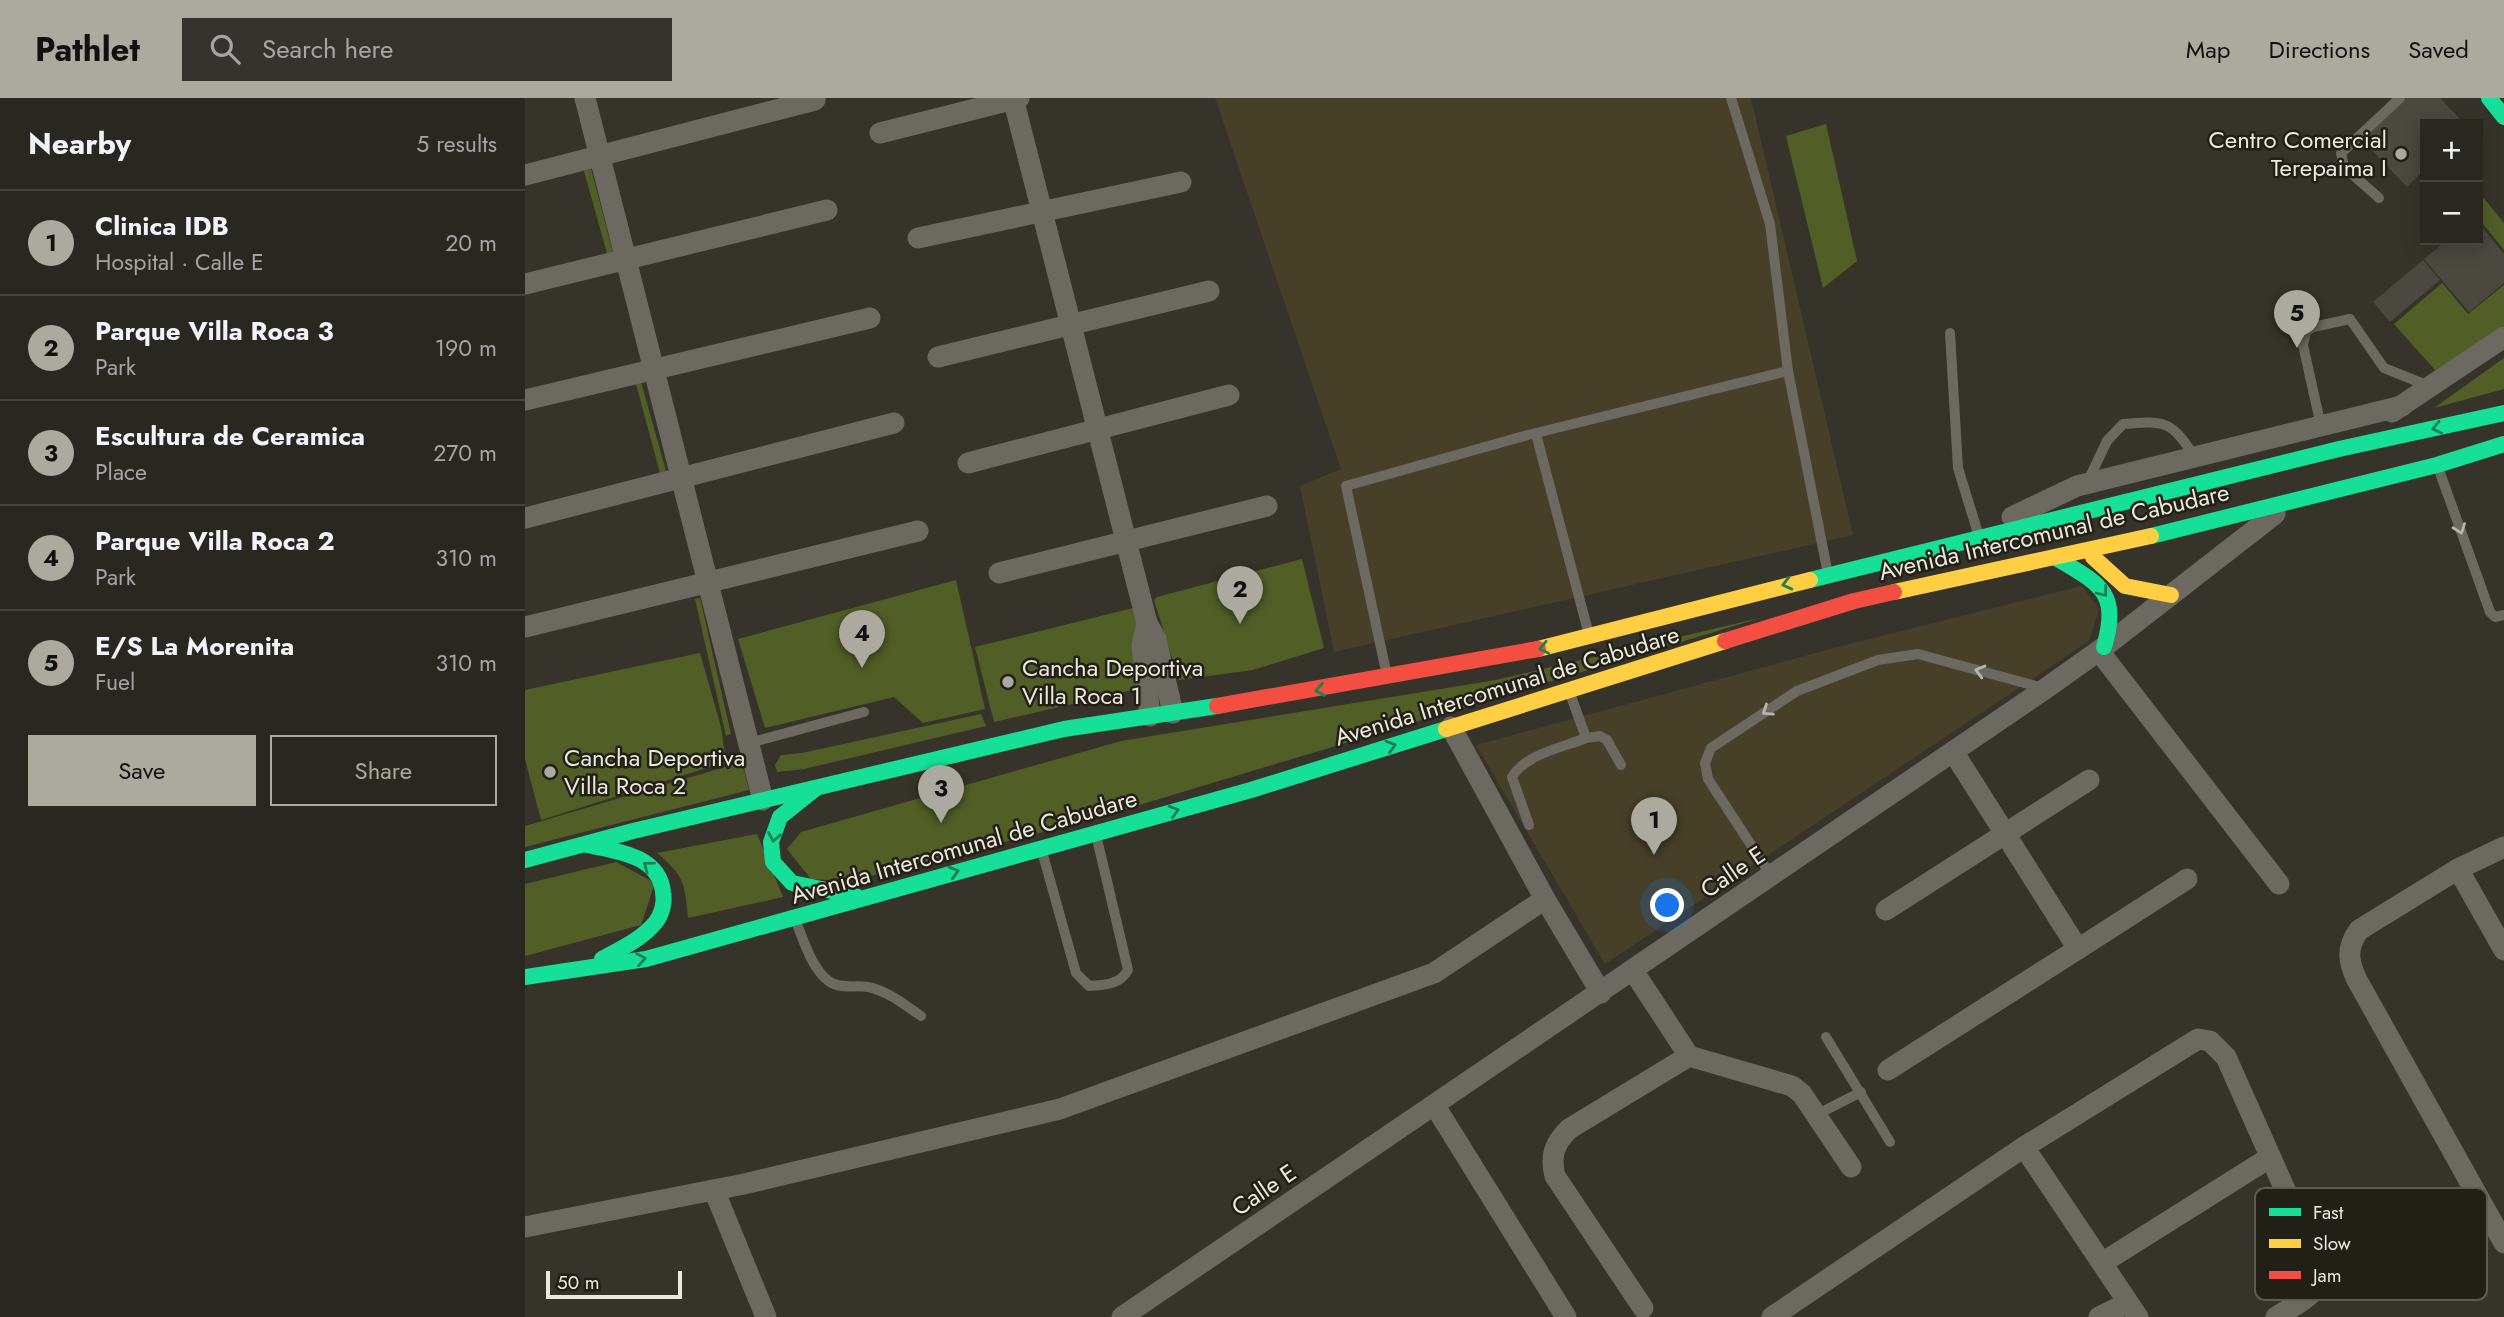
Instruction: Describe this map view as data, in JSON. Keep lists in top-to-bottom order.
{
  "streets": {
    "main road": ["Avenida Intercomunal de Cabudare"],
    "street": ["Calle E"]
  },
  "crossings": [
    ["Avenida Intercomunal de Cabudare", "Calle E"]
  ],
  "places": ["Centro Comercial Terepaima I", "Cancha Deportiva Villa Roca 1", "Cancha Deportiva Villa Roca 2"],
  "legend": ["Fast", "Slow", "Jam"],
  "scale_bar": "50 m",
  "page": {
    "header": "Pathlet",
    "search": "Search here",
    "nav": ["Map", "Directions", "Saved"],
    "heading": ["Nearby", "5 results"],
    "map_buttons": ["+", "−"],
    "list": [
      {
        "mark": "1",
        "name": "Clinica IDB",
        "note": "Hospital · Calle E",
        "value": "20 m"
      },
      {
        "mark": "2",
        "name": "Parque Villa Roca 3",
        "note": "Park",
        "value": "190 m"
      },
      {
        "mark": "3",
        "name": "Escultura de Ceramica",
        "note": "Place",
        "value": "270 m"
      },
      {
        "mark": "4",
        "name": "Parque Villa Roca 2",
        "note": "Park",
        "value": "310 m"
      },
      {
        "mark": "5",
        "name": "E/S La Morenita",
        "note": "Fuel",
        "value": "310 m"
      }
    ],
    "pins": [
      "5",
      "2",
      "4",
      "3",
      "1"
    ],
    "buttons": ["Save", "Share"],
    "scale": "50 m"
  }
}
